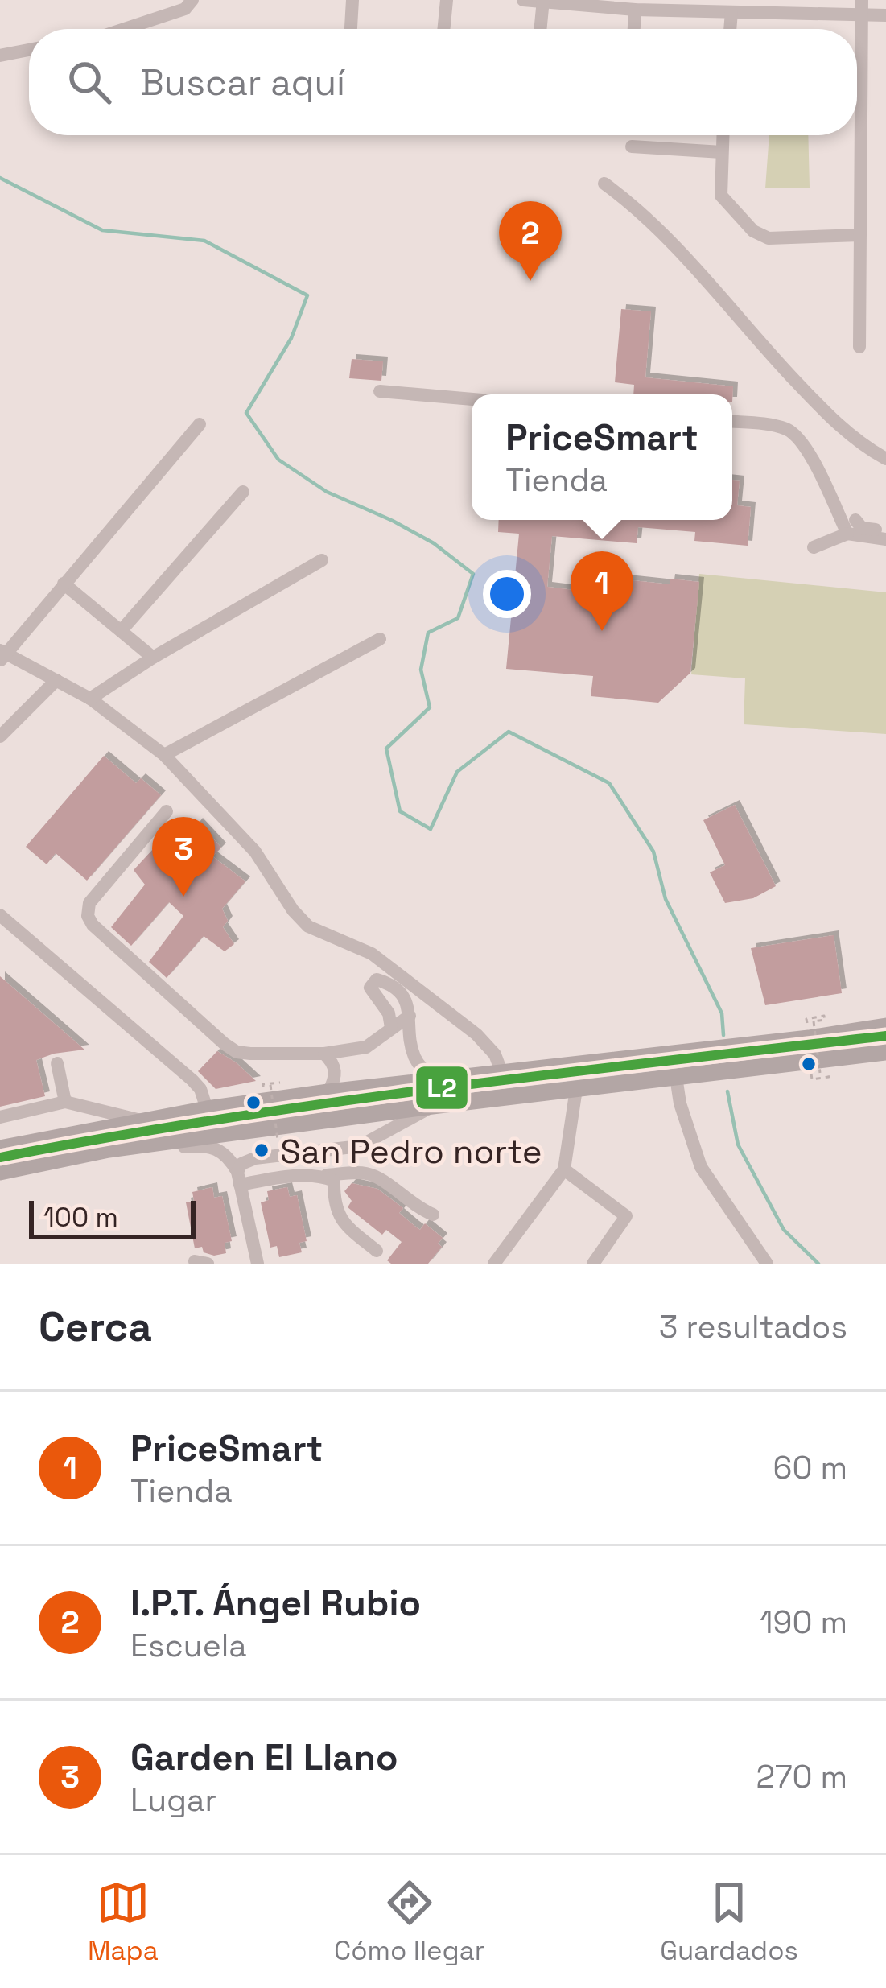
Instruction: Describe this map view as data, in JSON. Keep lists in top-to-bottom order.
{
  "places": ["San Pedro norte"],
  "lines": ["transit line L2"],
  "scale_bar": "100 m",
  "page": {
    "search": "Buscar aquí",
    "pins": ["2", "1", "3"],
    "popup": ["PriceSmart", "Tienda"],
    "scale": "100 m",
    "heading": ["Cerca", "3 resultados"],
    "list": [
      {
        "mark": "1",
        "name": "PriceSmart",
        "note": "Tienda",
        "value": "60 m"
      },
      {
        "mark": "2",
        "name": "I.P.T. Ángel Rubio",
        "note": "Escuela",
        "value": "190 m"
      },
      {
        "mark": "3",
        "name": "Garden El Llano",
        "note": "Lugar",
        "value": "270 m"
      }
    ],
    "nav": ["Mapa", "Cómo llegar", "Guardados"]
  }
}
